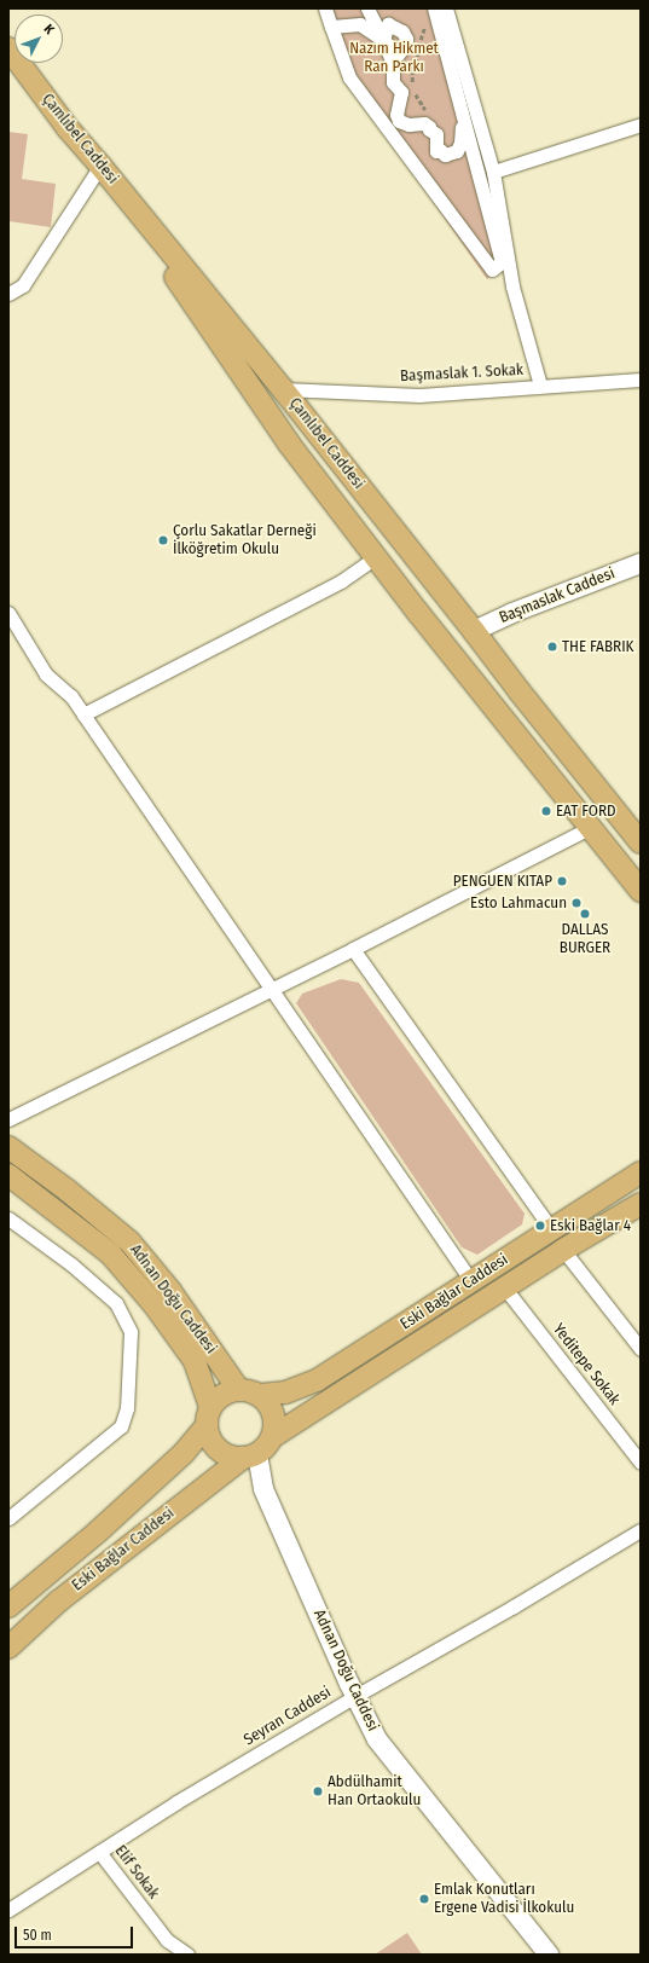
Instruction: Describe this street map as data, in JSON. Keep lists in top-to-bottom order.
{
  "streets": {
    "main road": ["Çamlıbel Caddesi", "Eski Bağlar Caddesi", "Adnan Doğu Caddesi"],
    "street": [
      "Başmaslak 1. Sokak",
      "Başmaslak Caddesi",
      "Yeditepe Sokak",
      "Seyran Caddesi",
      "Elif Sokak"
    ]
  },
  "crossings": [
    ["Çamlıbel Caddesi", "Başmaslak 1. Sokak"],
    ["Çamlıbel Caddesi", "Başmaslak Caddesi"],
    ["Eski Bağlar Caddesi", "Adnan Doğu Caddesi"],
    ["Eski Bağlar Caddesi", "Yeditepe Sokak"],
    ["Adnan Doğu Caddesi", "Seyran Caddesi"],
    ["Seyran Caddesi", "Elif Sokak"]
  ],
  "parks": ["Nazım Hikmet Ran Parkı"],
  "places": [
    "Çorlu Sakatlar Derneği İlköğretim Okulu",
    "THE FABRIK",
    "EAT FORD",
    "PENGUEN KITAP",
    "Esto Lahmacun",
    "DALLAS BURGER",
    "Eski Bağlar 4",
    "Abdülhamit Han Ortaokulu",
    "Emlak Konutları Ergene Vadisi İlkokulu"
  ],
  "scale_bar": "50 m",
  "north": "top right"
}
